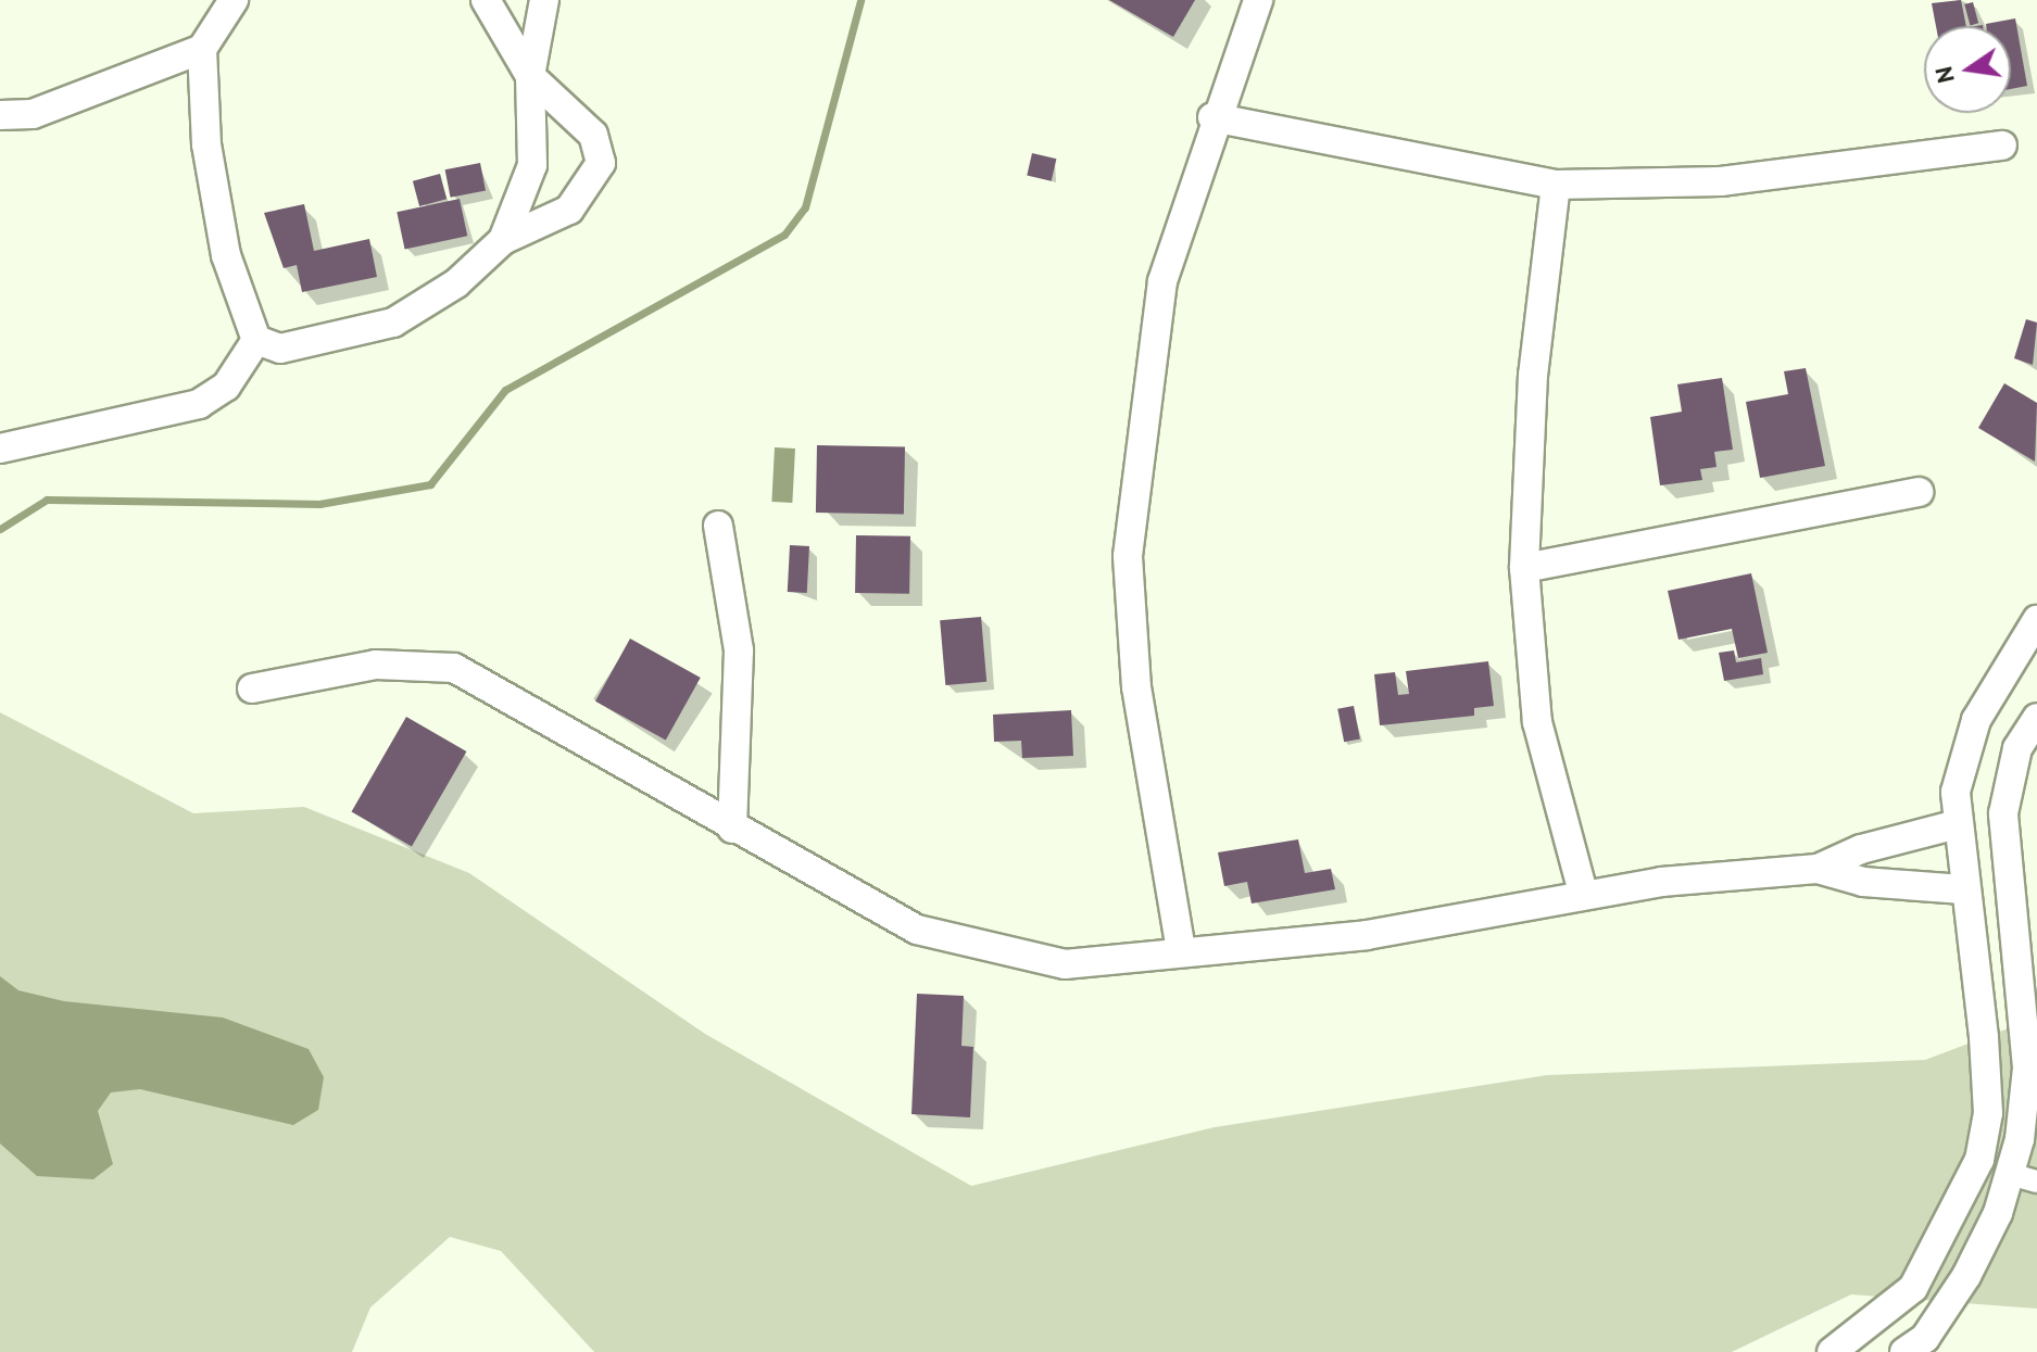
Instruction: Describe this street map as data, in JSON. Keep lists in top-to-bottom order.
{
  "north": "left"
}
